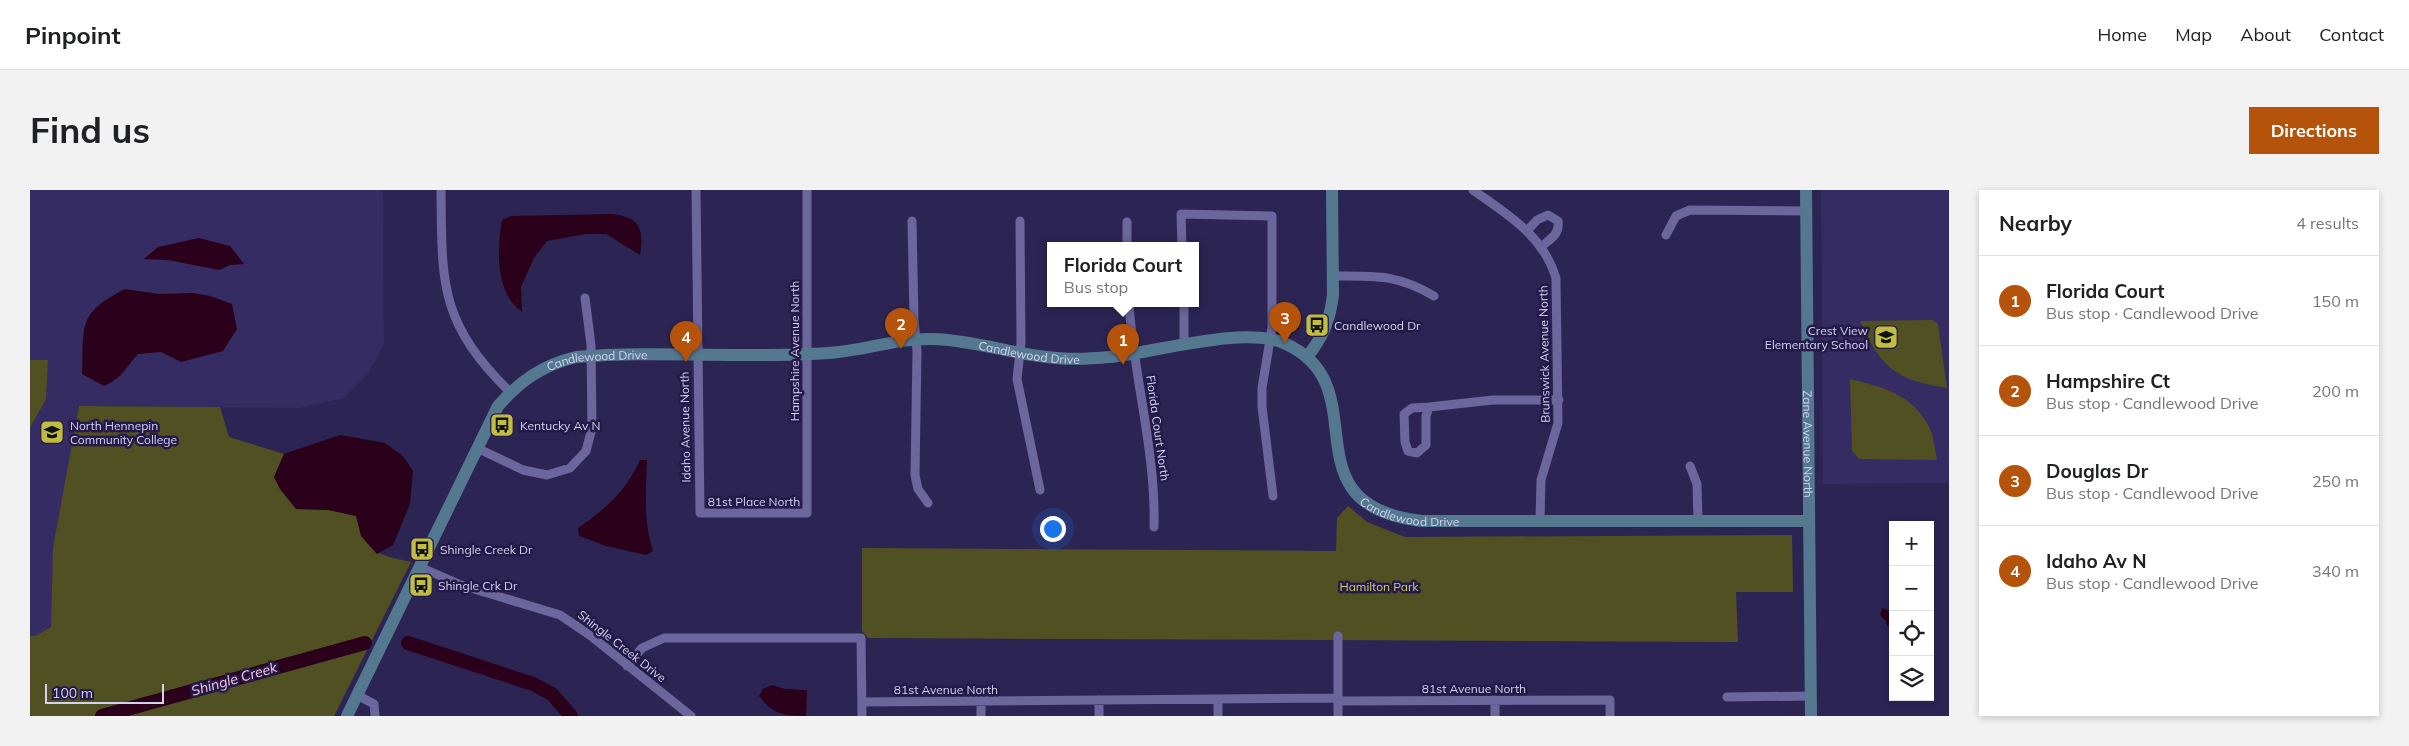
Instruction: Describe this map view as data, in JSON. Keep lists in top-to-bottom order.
{
  "streets": {
    "street": [
      "Hampshire Avenue North",
      "Candlewood Drive",
      "Brunswick Avenue North",
      "Idaho Avenue North",
      "Florida Court North",
      "Zane Avenue North",
      "81st Place North",
      "Shingle Creek Drive",
      "81st Avenue North"
    ]
  },
  "crossings": [
    ["Hampshire Avenue North", "Candlewood Drive"],
    ["Hampshire Avenue North", "81st Place North"],
    ["Candlewood Drive", "Brunswick Avenue North"],
    ["Candlewood Drive", "Idaho Avenue North"],
    ["Candlewood Drive", "Florida Court North"],
    ["Candlewood Drive", "Zane Avenue North"],
    ["Candlewood Drive", "Shingle Creek Drive"],
    ["Idaho Avenue North", "81st Place North"]
  ],
  "water": ["Shingle Creek"],
  "parks": ["Hamilton Park"],
  "places": {
    "bus stop": [
      "Candlewood Dr",
      "Kentucky Av N",
      "Shingle Creek Dr",
      "Shingle Crk Dr"
    ],
    "school or university": ["Crest View Elementary School", "North Hennepin Community College"]
  },
  "scale_bar": "100 m",
  "page": {
    "header": "Pinpoint",
    "nav": [
      "Home",
      "Map",
      "About",
      "Contact"
    ],
    "buttons": "Directions",
    "title": "Find us",
    "heading": ["Nearby", "4 results"],
    "popup": ["Florida Court", "Bus stop"],
    "list": [
      {
        "mark": "1",
        "name": "Florida Court",
        "note": "Bus stop · Candlewood Drive",
        "value": "150 m"
      },
      {
        "mark": "2",
        "name": "Hampshire Ct",
        "note": "Bus stop · Candlewood Drive",
        "value": "200 m"
      },
      {
        "mark": "3",
        "name": "Douglas Dr",
        "note": "Bus stop · Candlewood Drive",
        "value": "250 m"
      },
      {
        "mark": "4",
        "name": "Idaho Av N",
        "note": "Bus stop · Candlewood Drive",
        "value": "340 m"
      }
    ],
    "pins": [
      "3",
      "2",
      "4",
      "1"
    ],
    "map_buttons": ["+", "−"],
    "scale": "100 m"
  }
}
